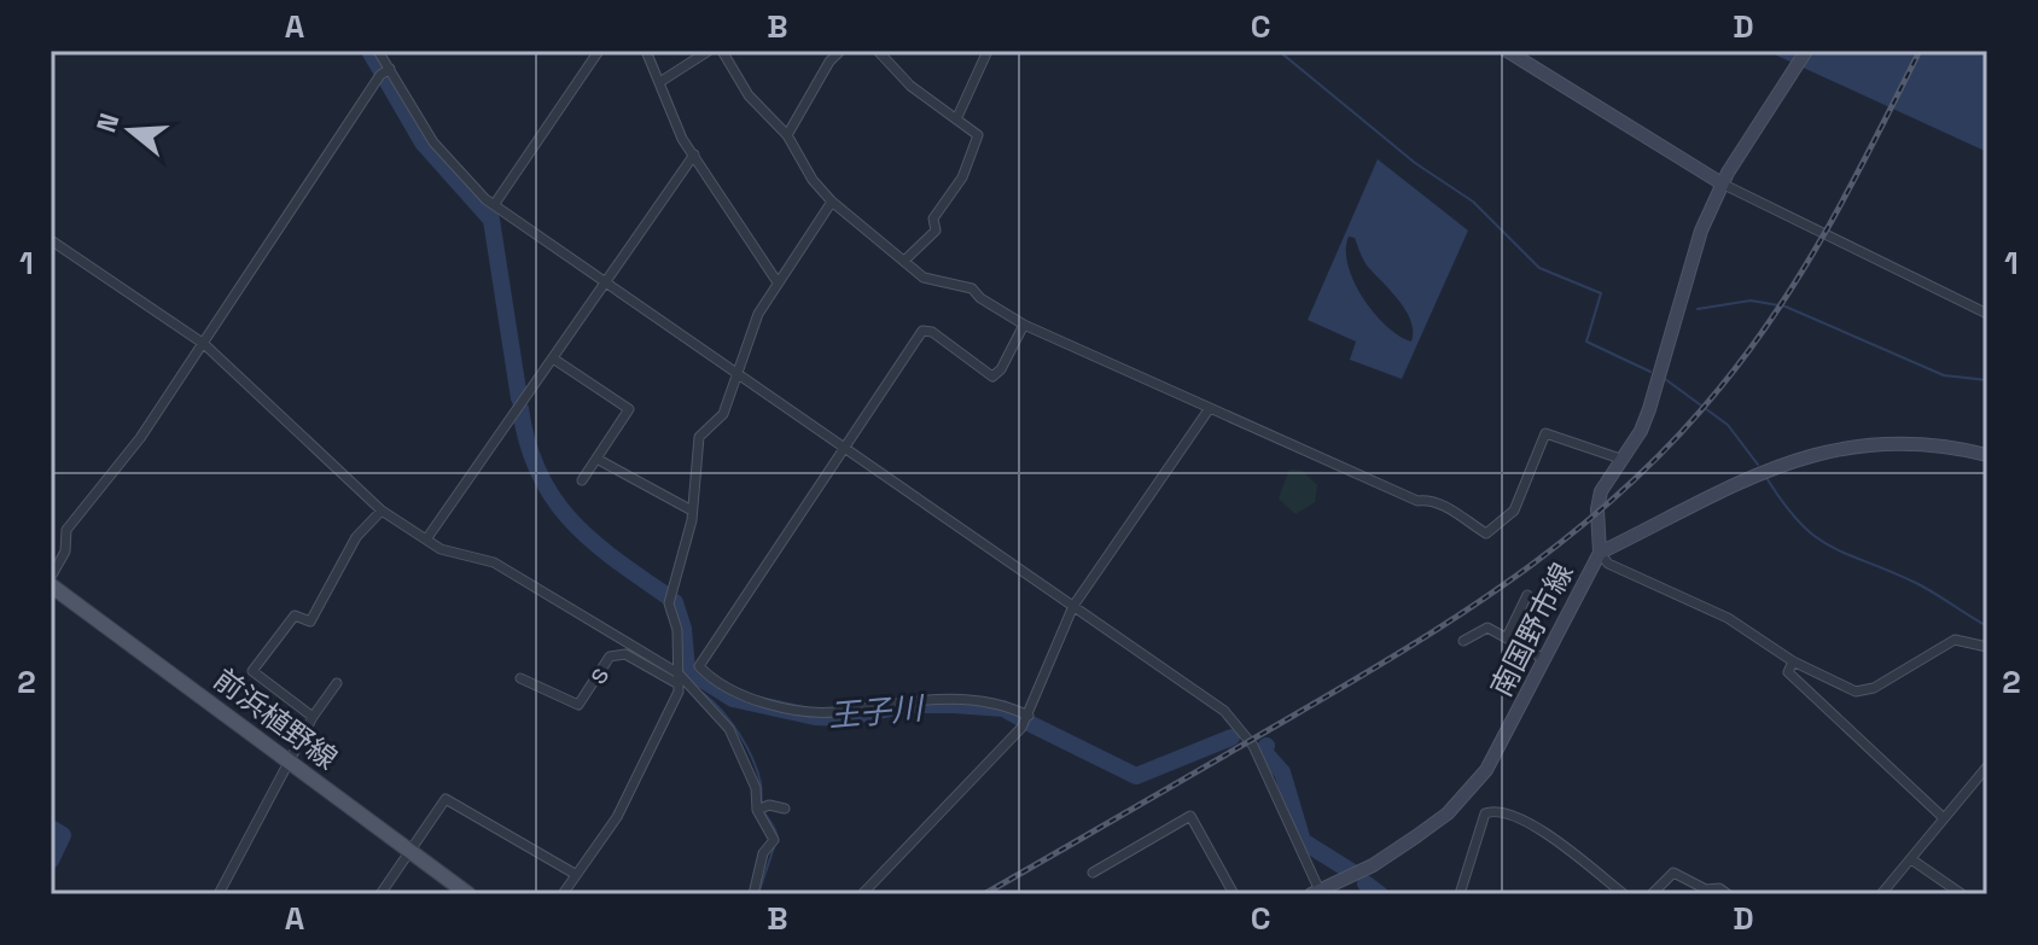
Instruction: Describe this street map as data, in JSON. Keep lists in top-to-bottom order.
{
  "streets": {
    "main road": ["南国野市線", "前浜植野線"],
    "street": ["s"]
  },
  "water": ["王子川"],
  "north": "left",
  "grid": {
    "columns": [
      "A",
      "B",
      "C",
      "D"
    ],
    "rows": ["1", "2"]
  }
}
